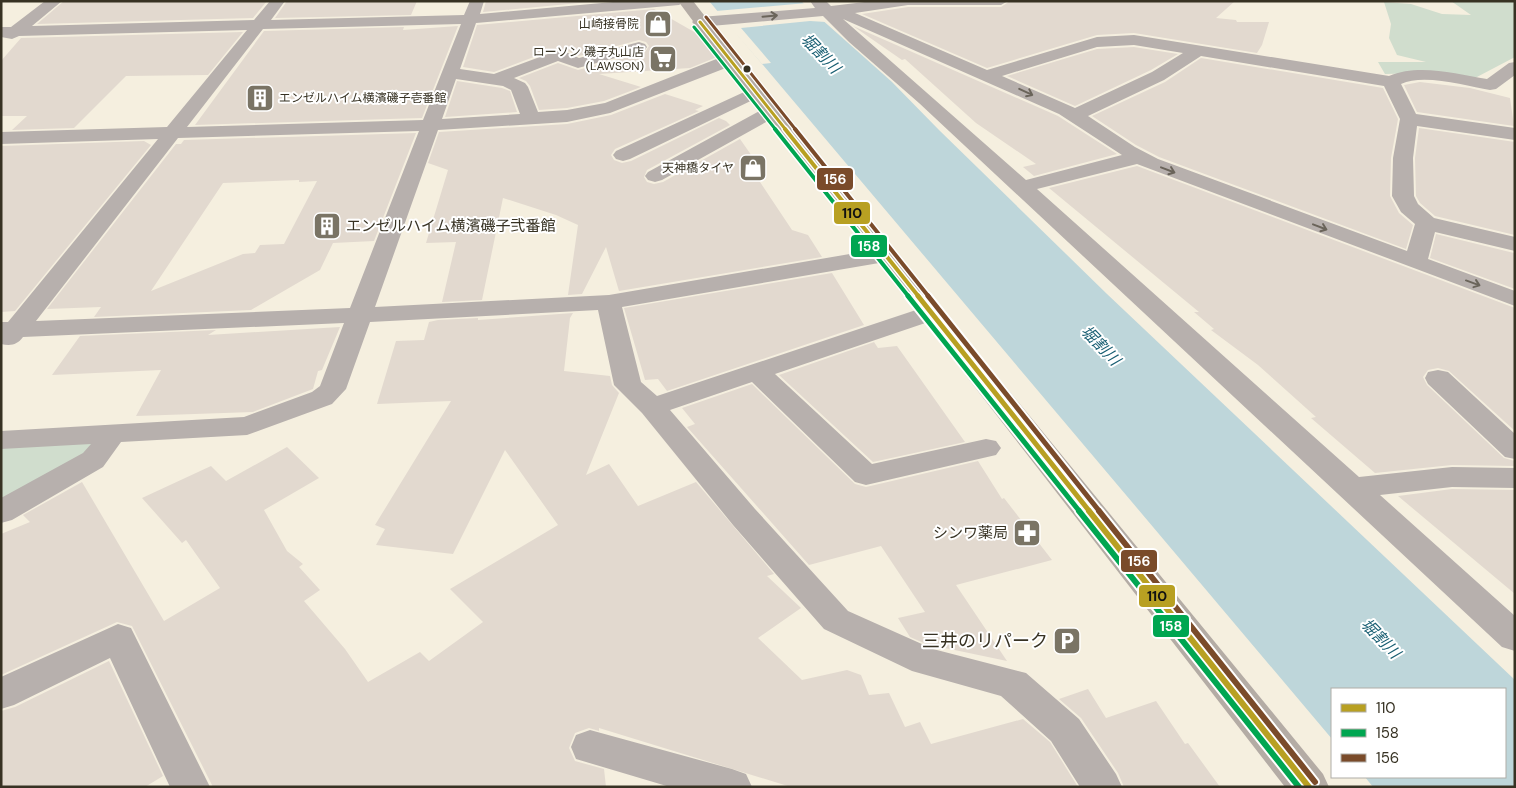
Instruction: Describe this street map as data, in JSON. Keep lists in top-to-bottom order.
{
  "water": ["堀割川"],
  "places": {
    "shop": ["山崎接骨院", "天神橋タイヤ"],
    "supermarket": ["ローソン 磯子丸山店 (LAWSON)"],
    "building": ["エンゼルハイム横濱磯子壱番館", "エンゼルハイム横濱磯子弐番館"],
    "pharmacy": ["シンワ薬局"],
    "parking": ["三井のリパーク"]
  },
  "lines": ["transit line 156", "transit line 110", "transit line 158"],
  "legend": ["110", "158", "156"]
}
